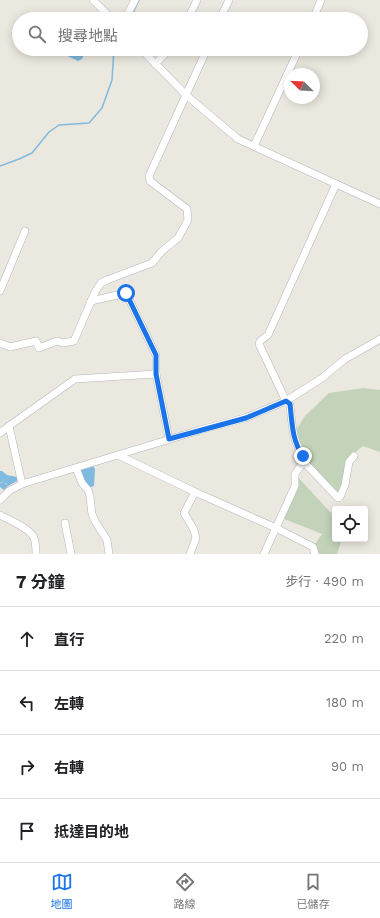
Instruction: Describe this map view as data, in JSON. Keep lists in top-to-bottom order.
{
  "north": "top left",
  "page": {
    "search": "搜尋地點",
    "heading": ["7 分鐘", "步行 · 490 m"],
    "list": [
      ["直行", "220 m"],
      ["左轉", "180 m"],
      ["右轉", "90 m"],
      "抵達目的地"
    ],
    "nav": ["地圖", "路線", "已儲存"]
  }
}
